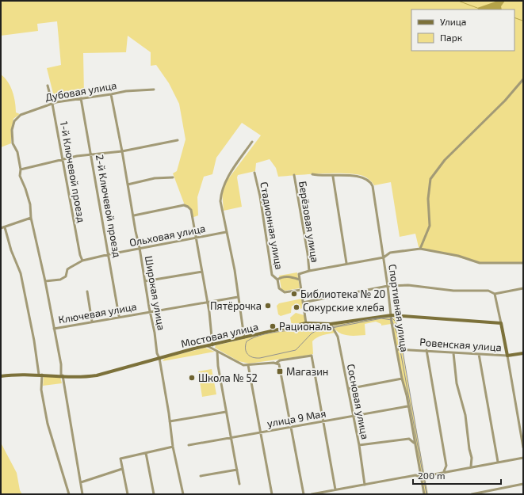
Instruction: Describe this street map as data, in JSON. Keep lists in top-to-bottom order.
{
  "streets": {
    "street": [
      "Дубовая улица",
      "1-й Ключевой проезд",
      "2-й Ключевой проезд",
      "Берёзовая улица",
      "Стадионная улица",
      "Ольховая улица",
      "Широкая улица",
      "Спортивная улица",
      "Ключевая улица",
      "Мостовая улица",
      "Ровенская улица",
      "Сосновая улица",
      "улица 9 Мая"
    ]
  },
  "crossings": [
    ["Дубовая улица", "1-й Ключевой проезд"],
    ["Дубовая улица", "2-й Ключевой проезд"],
    ["Дубовая улица", "Широкая улица"],
    ["1-й Ключевой проезд", "Ольховая улица"],
    ["2-й Ключевой проезд", "Ольховая улица"],
    ["2-й Ключевой проезд", "Ключевая улица"],
    ["Берёзовая улица", "Стадионная улица"],
    ["Берёзовая улица", "Мостовая улица"],
    ["Ольховая улица", "Широкая улица"],
    ["Широкая улица", "Ключевая улица"],
    ["Широкая улица", "Мостовая улица"],
    ["Спортивная улица", "Мостовая улица"],
    ["Спортивная улица", "Ровенская улица"],
    ["Спортивная улица", "улица 9 Мая"],
    ["Мостовая улица", "Сосновая улица"],
    ["Сосновая улица", "улица 9 Мая"]
  ],
  "places": {
    "other": [
      "Библиотека № 20",
      "Пятёрочка",
      "Сокурские хлеба",
      "Рациональ",
      "Школа № 52"
    ],
    "transit": ["Магазин"]
  },
  "legend": ["Улица", "Парк"],
  "scale_bar": "200 m"
}
